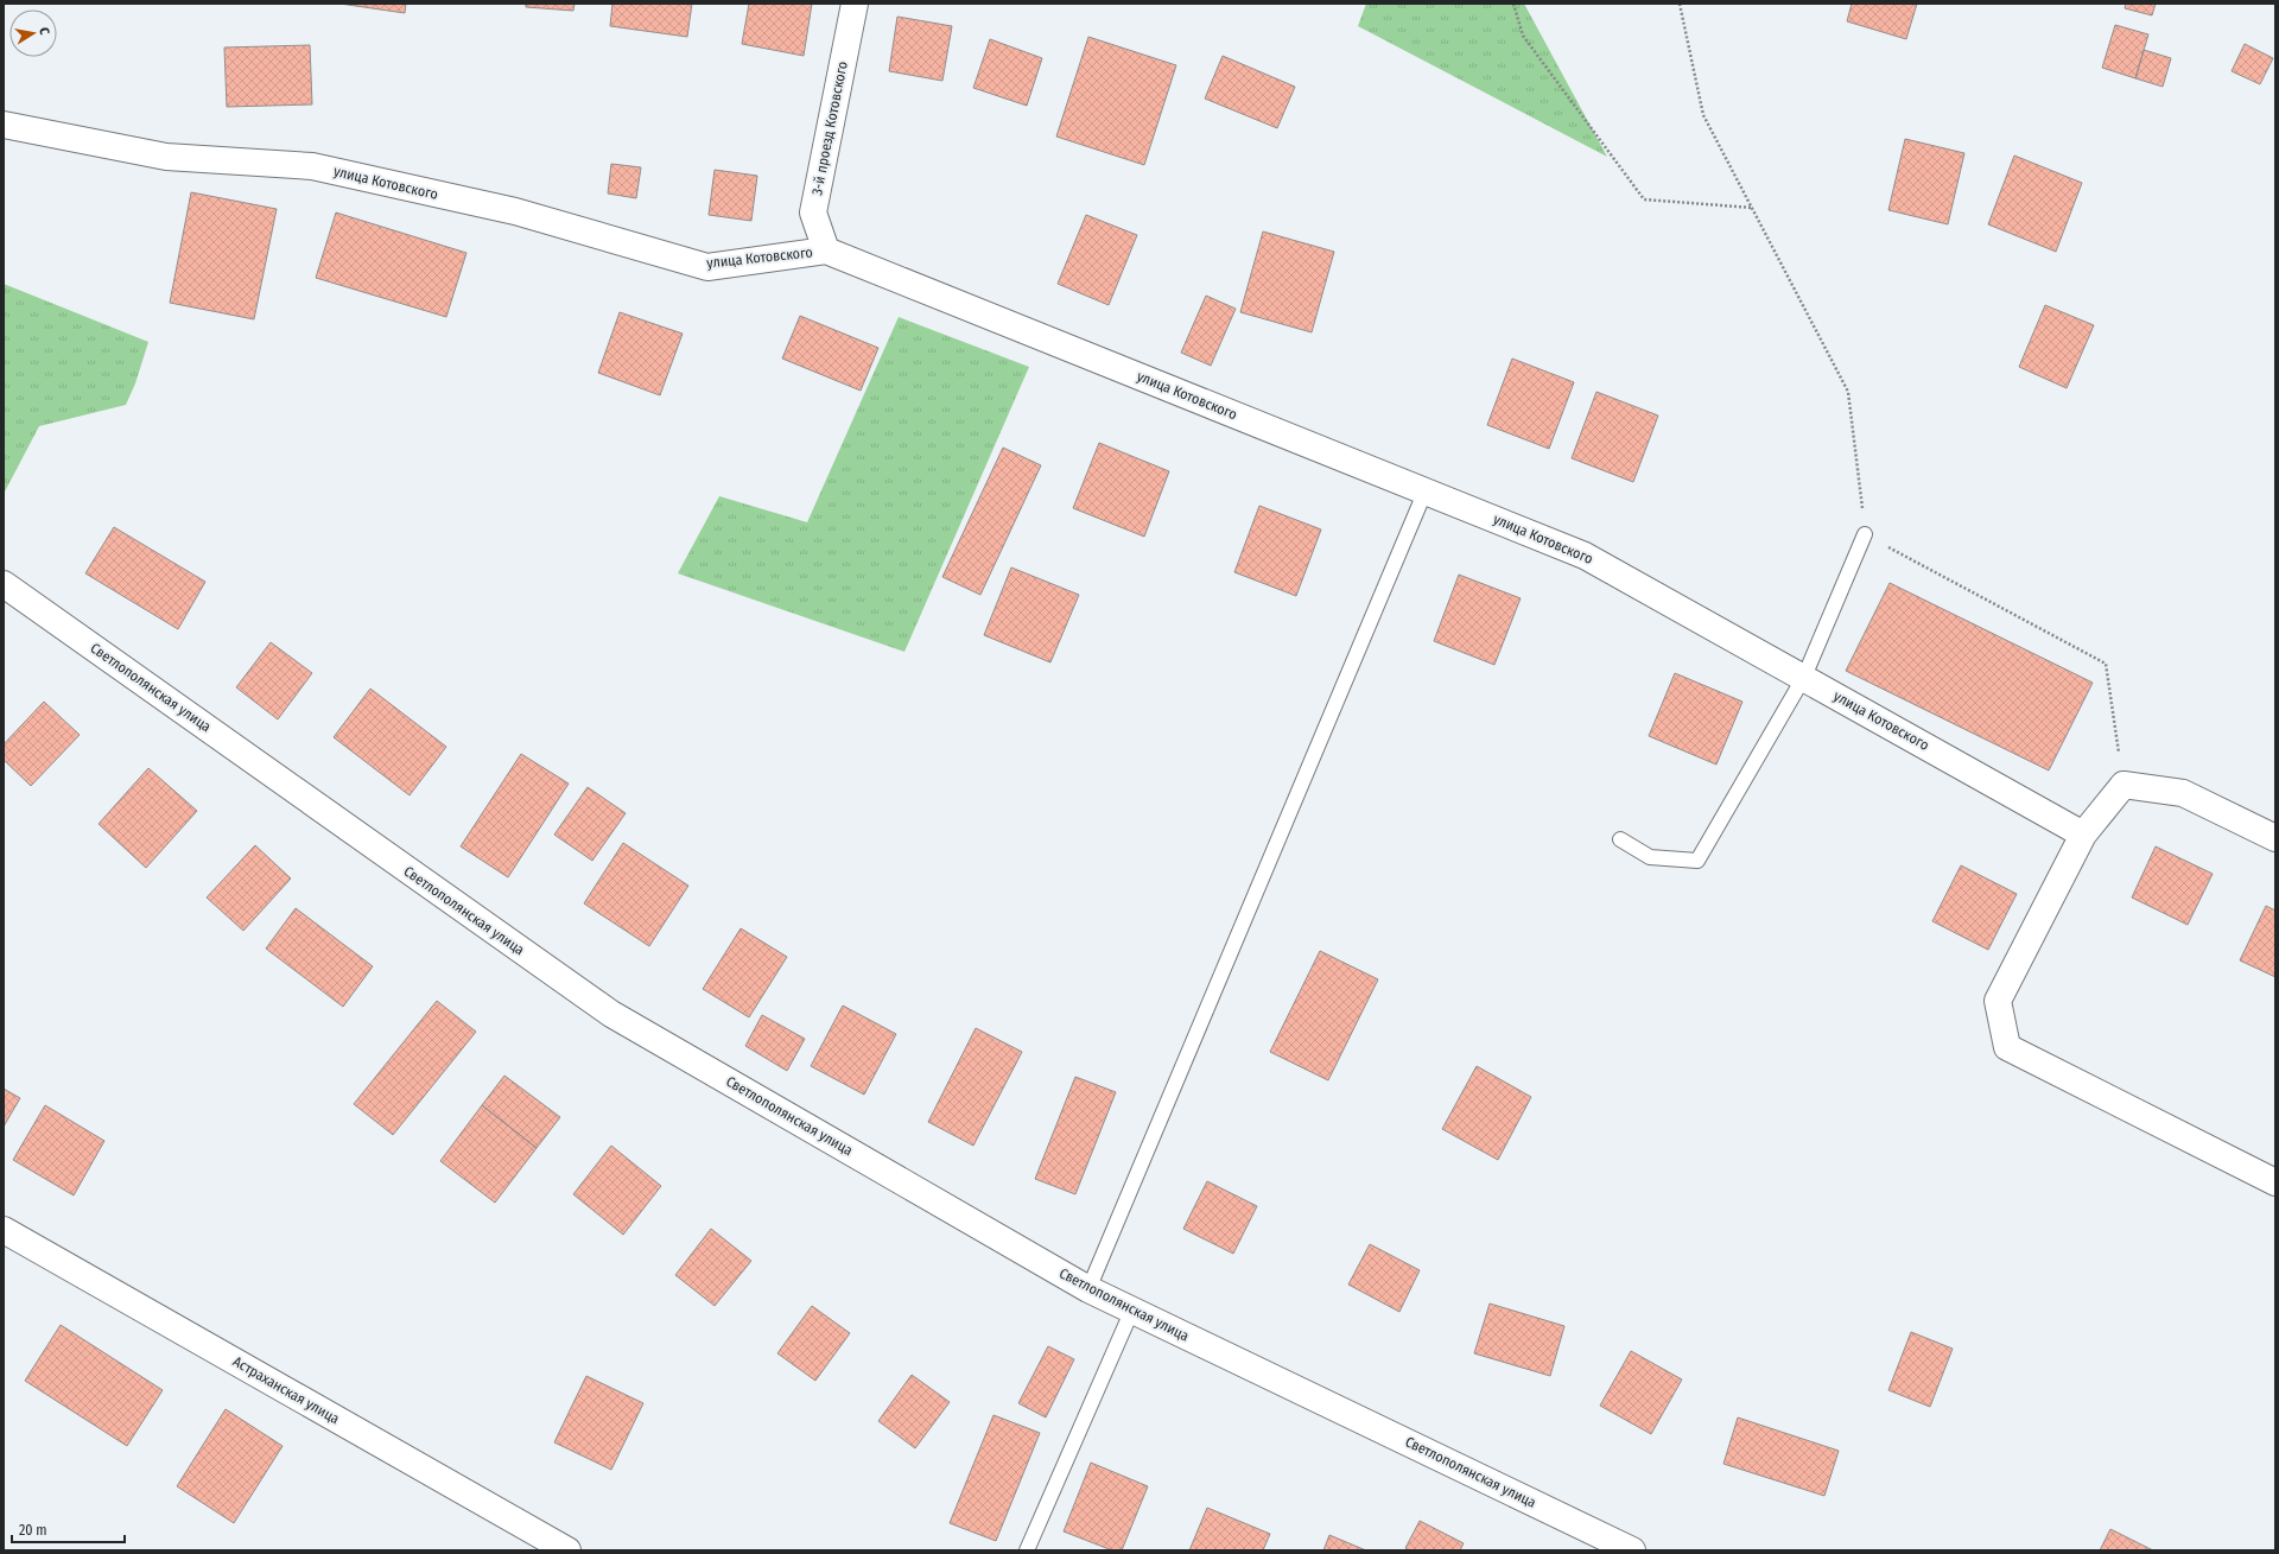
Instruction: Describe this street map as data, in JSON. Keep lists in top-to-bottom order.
{
  "streets": {
    "street": [
      "3-й проезд Котовского",
      "улица Котовского",
      "Светлополянская улица",
      "Астраханская улица"
    ]
  },
  "crossings": [
    ["3-й проезд Котовского", "улица Котовского"]
  ],
  "scale_bar": "20 m",
  "north": "right"
}
